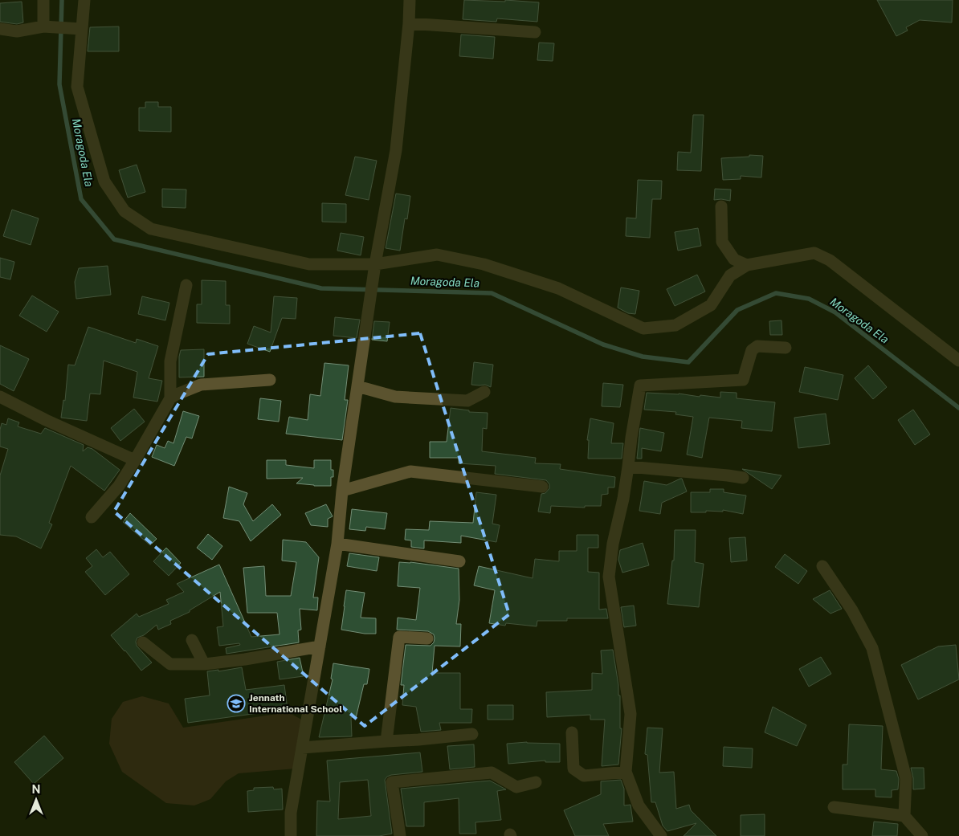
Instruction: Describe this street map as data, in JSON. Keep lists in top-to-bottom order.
{
  "water": ["Moragoda Ela"],
  "places": {
    "school or university": ["Jennath International School"]
  },
  "north": "top"
}
